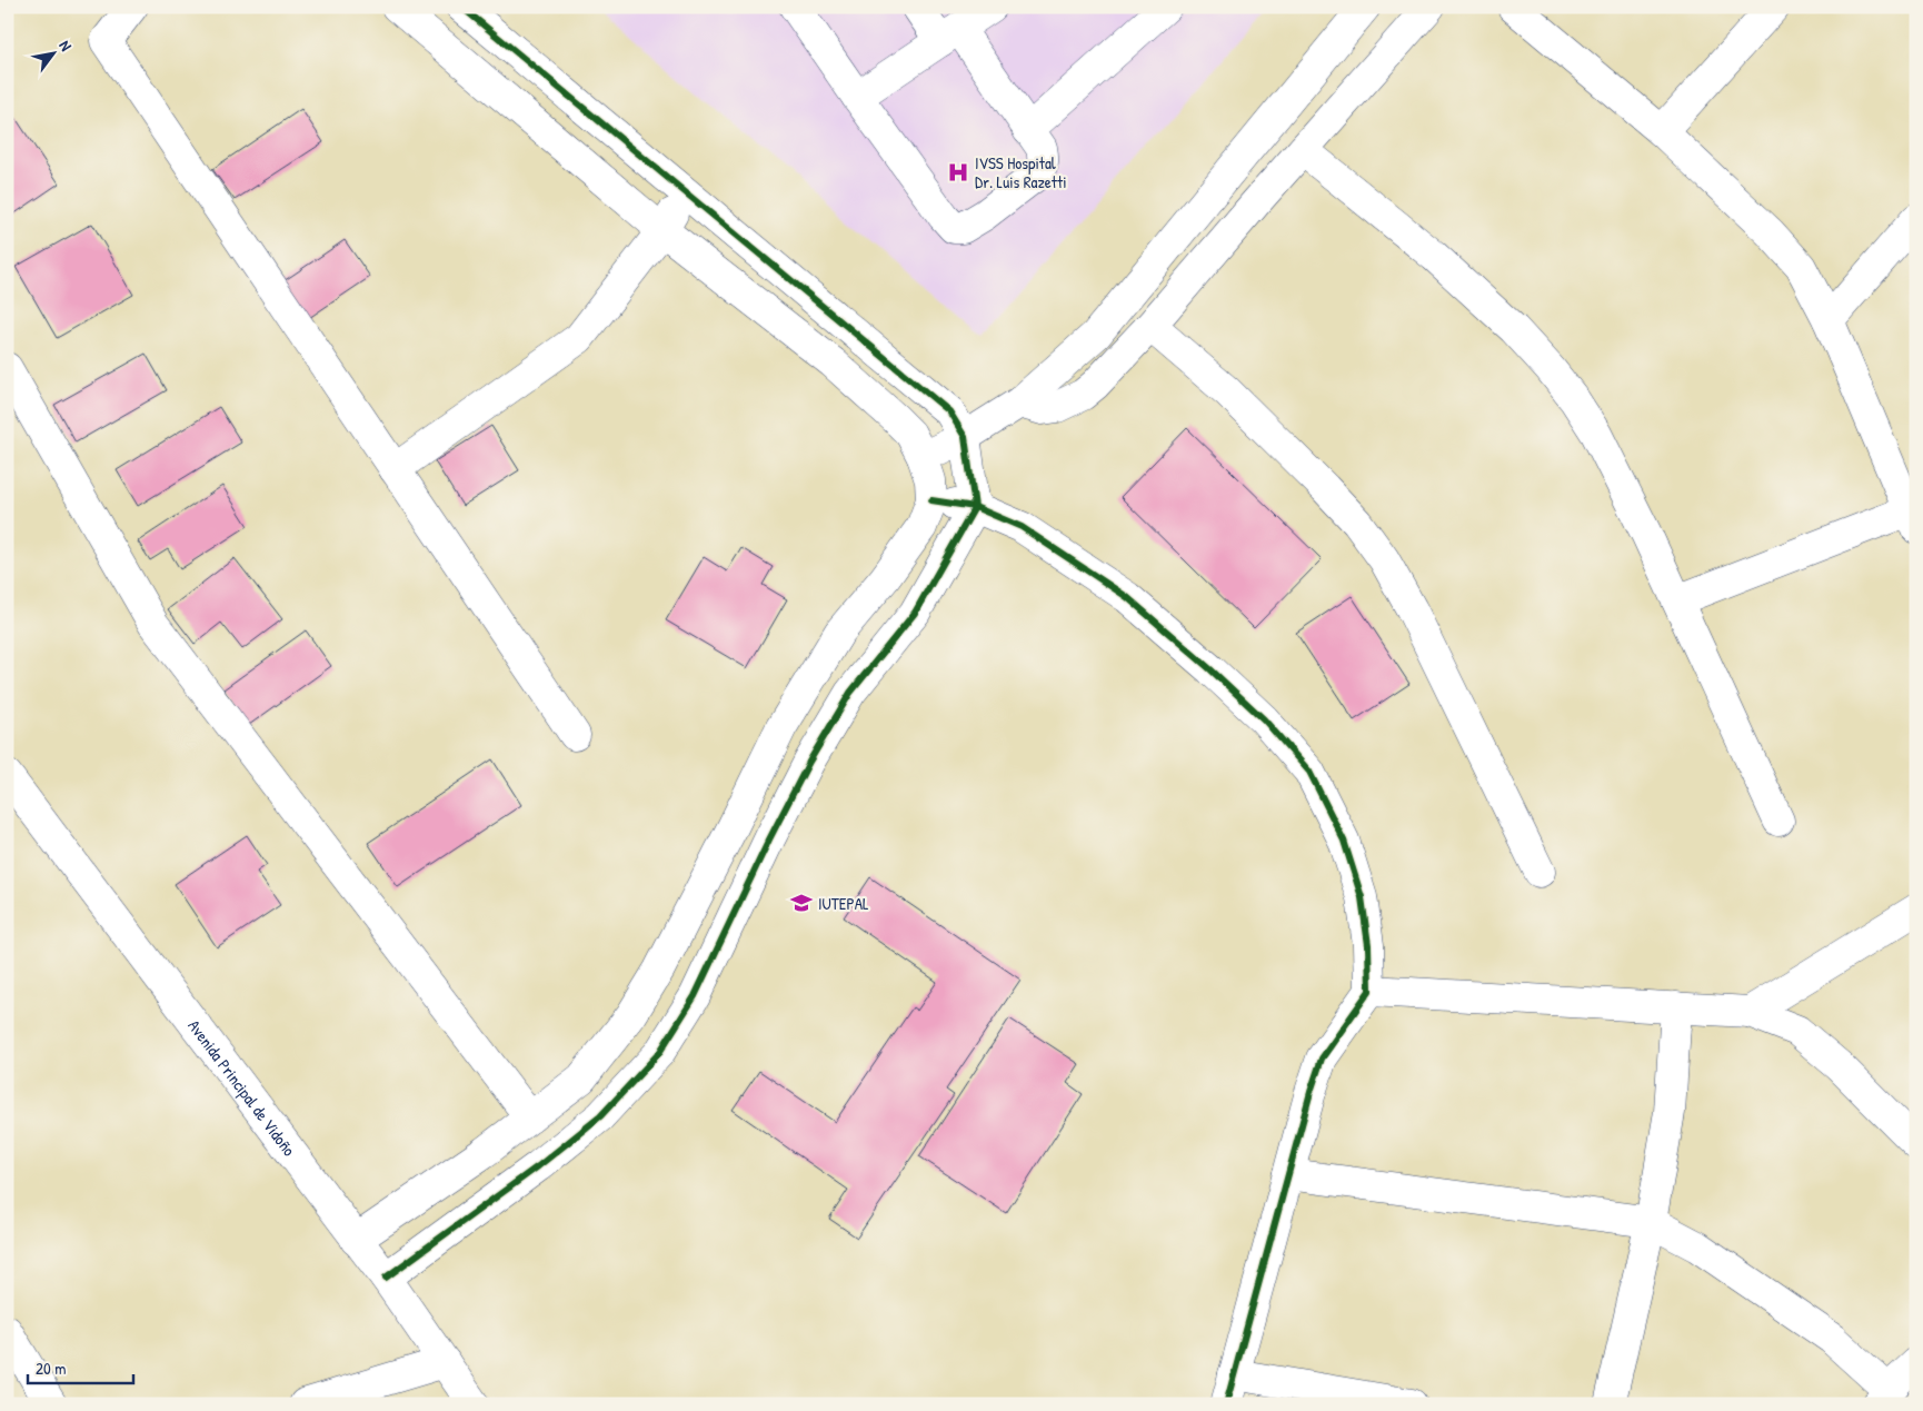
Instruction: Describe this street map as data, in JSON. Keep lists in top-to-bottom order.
{
  "streets": {
    "street": ["Avenida Principal de Vidoño"]
  },
  "places": {
    "hospital": ["IVSS Hospital Dr. Luis Razetti"],
    "school or university": ["IUTEPAL"]
  },
  "scale_bar": "20 m",
  "north": "top right"
}
